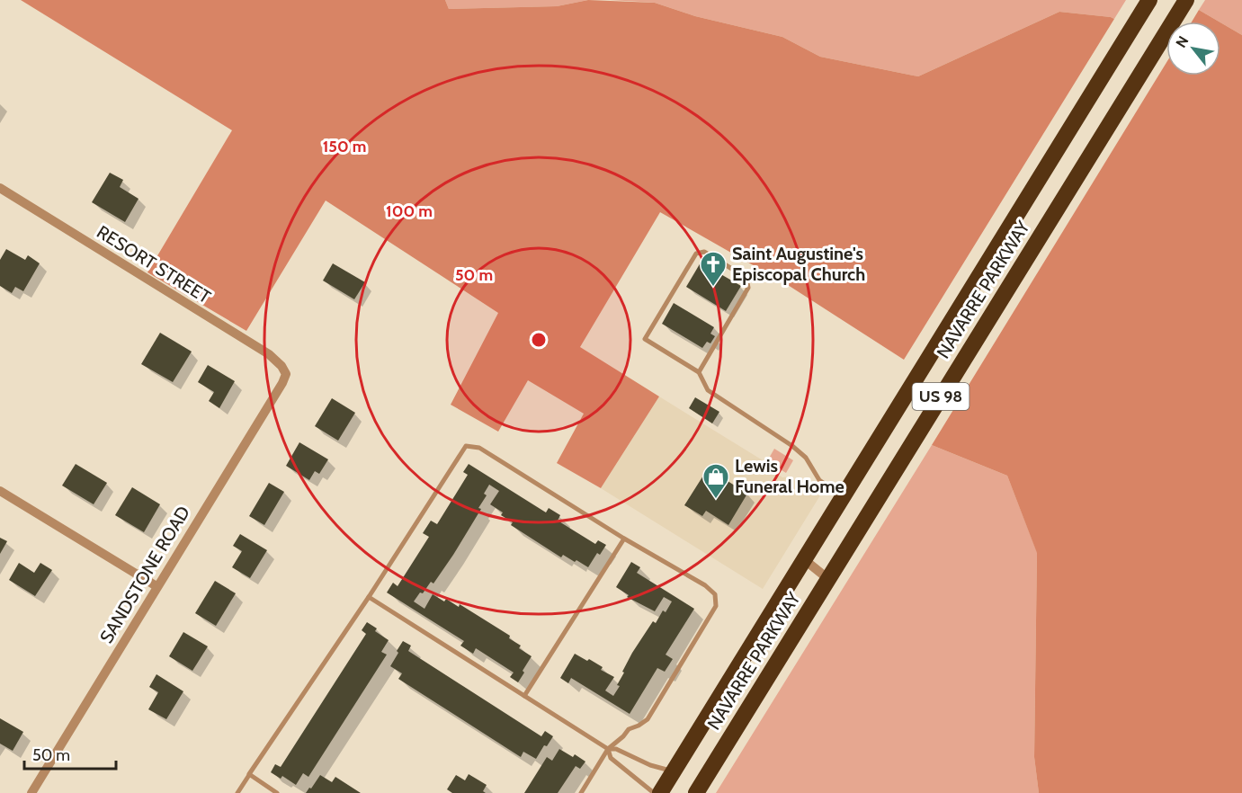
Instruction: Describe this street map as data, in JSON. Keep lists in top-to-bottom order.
{
  "streets": {
    "highway": ["NAVARRE PARKWAY", "US 98"],
    "street": ["RESORT STREET", "SANDSTONE ROAD"]
  },
  "crossings": [
    ["RESORT STREET", "SANDSTONE ROAD"]
  ],
  "places": {
    "church": ["Saint Augustine's Episcopal Church"],
    "shop": ["Lewis Funeral Home"]
  },
  "scale_bar": "50 m",
  "north": "top left",
  "rings": ["150 m", "100 m", "50 m"]
}
